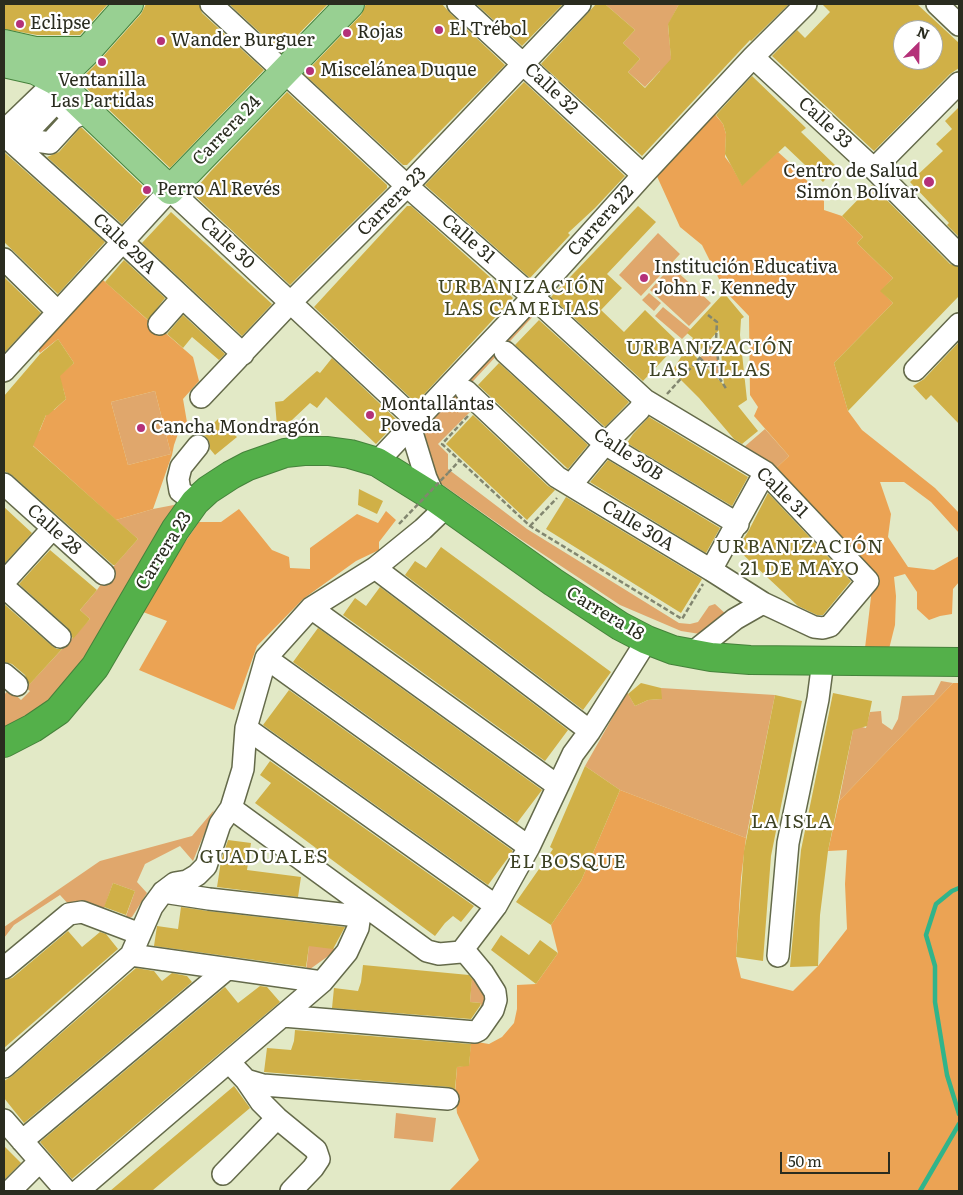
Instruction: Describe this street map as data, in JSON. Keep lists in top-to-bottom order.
{
  "streets": {
    "highway": ["Carrera 23", "Carrera 18"],
    "main road": ["Carrera 24", "Calle 30"],
    "street": [
      "Calle 32",
      "Calle 33",
      "Carrera 22",
      "Calle 31",
      "Calle 29A",
      "Calle 30B",
      "Calle 30A",
      "Calle 28"
    ]
  },
  "crossings": [
    ["Calle 32", "Carrera 23"],
    ["Calle 32", "Carrera 22"],
    ["Calle 33", "Carrera 22"],
    ["Carrera 24", "Calle 31"],
    ["Carrera 24", "Calle 30"],
    ["Carrera 24", "Calle 29A"],
    ["Carrera 23", "Carrera 22"],
    ["Carrera 23", "Calle 31"],
    ["Carrera 23", "Calle 30"],
    ["Carrera 23", "Calle 29A"],
    ["Carrera 23", "Carrera 18"],
    ["Carrera 22", "Calle 31"],
    ["Carrera 22", "Calle 30"],
    ["Carrera 22", "Carrera 18"],
    ["Calle 31", "Calle 30A"],
    ["Calle 30", "Carrera 18"]
  ],
  "districts": [
    "URBANIZACIÓN LAS CAMELIAS",
    "URBANIZACIÓN LAS VILLAS",
    "URBANIZACIÓN 21 DE MAYO",
    "LA ISLA",
    "GUADUALES",
    "EL BOSQUE"
  ],
  "places": [
    "Eclipse",
    "El Trébol",
    "Rojas",
    "Wander Burguer",
    "Ventanilla Las Partidas",
    "Miscelánea Duque",
    "Centro de Salud Simón Bolívar",
    "Perro Al Revés",
    "Institución Educativa John F. Kennedy",
    "Montallantas Poveda",
    "Cancha Mondragón"
  ],
  "scale_bar": "50 m",
  "north": "top right"
}
